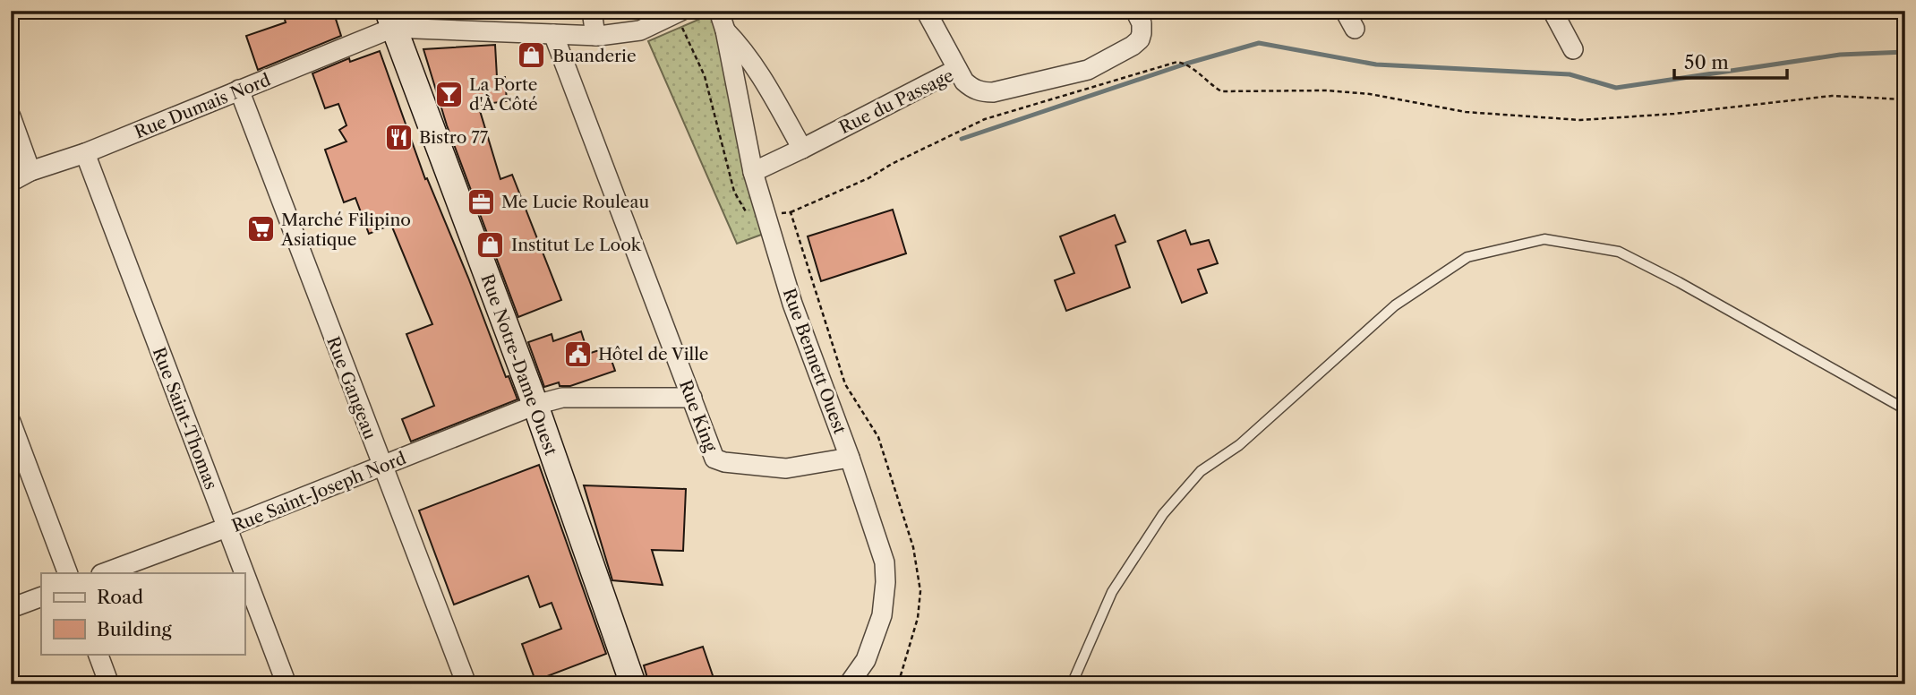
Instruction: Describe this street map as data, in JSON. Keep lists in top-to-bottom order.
{
  "streets": {
    "street": [
      "Rue du Passage",
      "Rue Dumais Nord",
      "Rue Bennett Ouest",
      "Rue Notre-Dame Ouest",
      "Rue Gangeau",
      "Rue King",
      "Rue Saint-Thomas",
      "Rue Saint-Joseph Nord"
    ]
  },
  "crossings": [
    ["Rue du Passage", "Rue Bennett Ouest"],
    ["Rue Dumais Nord", "Rue Notre-Dame Ouest"],
    ["Rue Dumais Nord", "Rue Gangeau"],
    ["Rue Dumais Nord", "Rue Saint-Thomas"],
    ["Rue Bennett Ouest", "Rue King"],
    ["Rue Notre-Dame Ouest", "Rue Saint-Joseph Nord"],
    ["Rue Gangeau", "Rue Saint-Joseph Nord"],
    ["Rue King", "Rue Saint-Joseph Nord"],
    ["Rue Saint-Thomas", "Rue Saint-Joseph Nord"]
  ],
  "places": {
    "shop": ["Buanderie", "Institut Le Look"],
    "bar": ["La Porte d'À Côté"],
    "restaurant": ["Bistro 77"],
    "office": ["Me Lucie Rouleau"],
    "supermarket": ["Marché Filipino Asiatique"],
    "public building": ["Hôtel de Ville"]
  },
  "legend": ["Road", "Building"],
  "scale_bar": "50 m"
}
